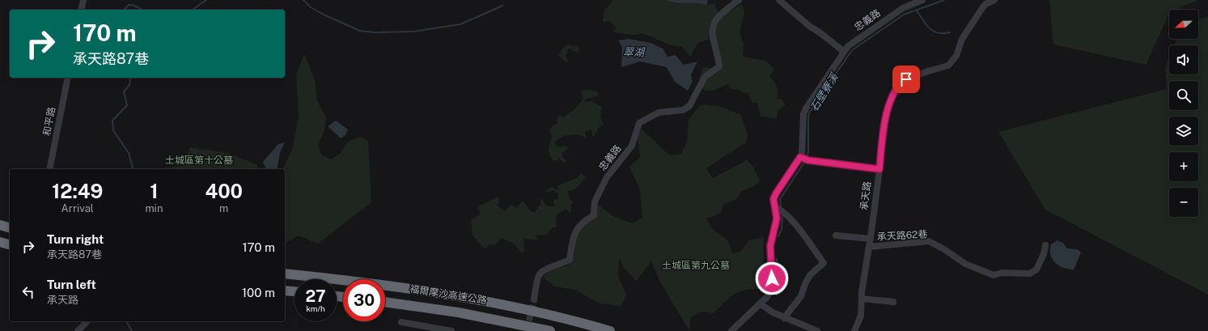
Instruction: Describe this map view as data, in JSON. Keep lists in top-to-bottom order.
{
  "streets": {
    "highway": ["福爾摩沙高速公路"],
    "street": [
      "忠義路",
      "和平路",
      "承天路",
      "承天路62巷"
    ]
  },
  "crossings": [
    ["承天路", "承天路62巷"]
  ],
  "water": ["翠湖", "石壁寮溪"],
  "parks": ["土城區第十公墓", "土城區第九公墓"],
  "north": "left",
  "page": {
    "map_buttons": ["+", "−"],
    "turn": ["170 m", "承天路87巷"],
    "eta": [
      "12:49",
      "Arrival",
      "1",
      "min",
      "400",
      "m"
    ],
    "list": [
      {
        "name": "Turn right",
        "note": "承天路87巷",
        "value": "170 m"
      },
      {
        "name": "Turn left",
        "note": "承天路",
        "value": "100 m"
      }
    ],
    "speed": "27 km/h",
    "limit": "30"
  }
}
